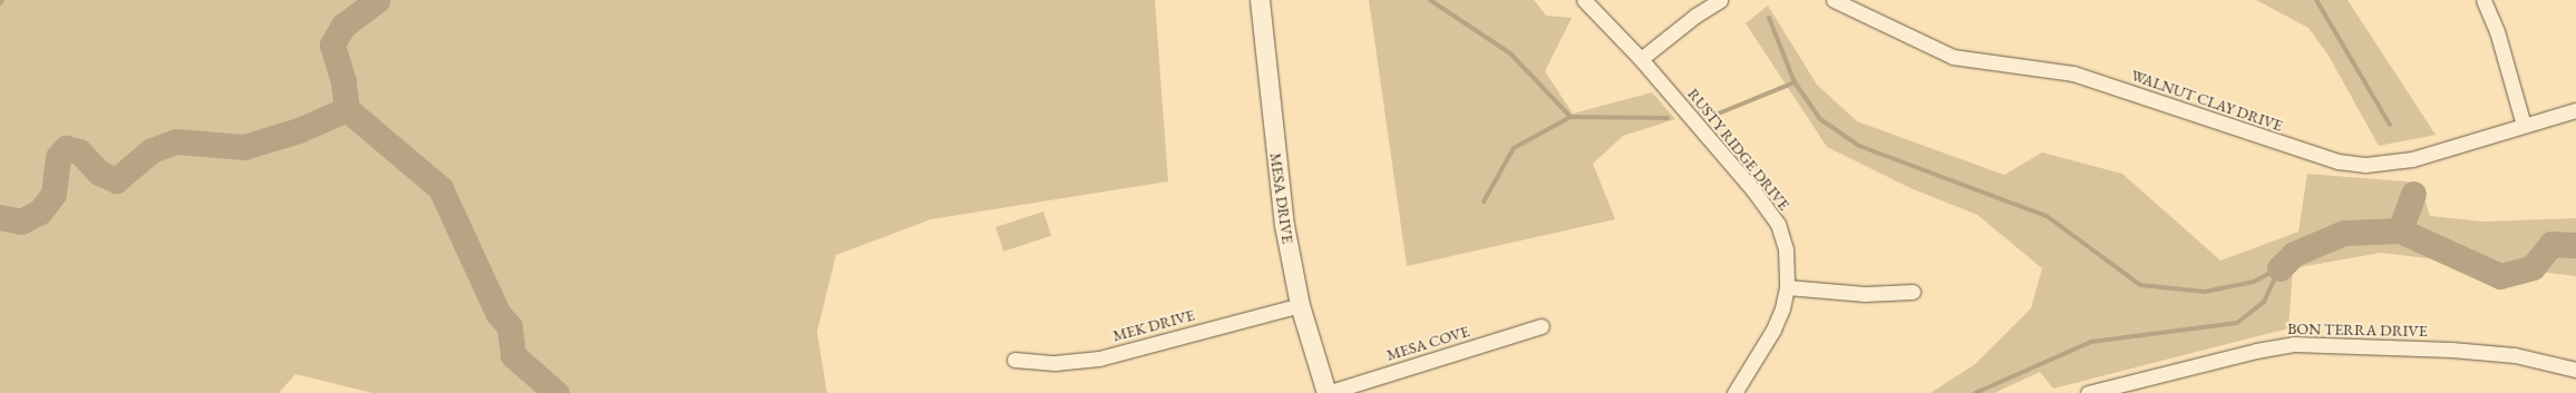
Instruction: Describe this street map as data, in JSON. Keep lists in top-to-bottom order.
{
  "streets": {
    "street": [
      "WALNUT CLAY DRIVE",
      "RUSTY RIDGE DRIVE",
      "MESA DRIVE",
      "MEK DRIVE",
      "BON TERRA DRIVE",
      "MESA COVE"
    ]
  },
  "crossings": [
    ["MESA DRIVE", "MEK DRIVE"],
    ["MESA DRIVE", "MESA COVE"]
  ]
}
